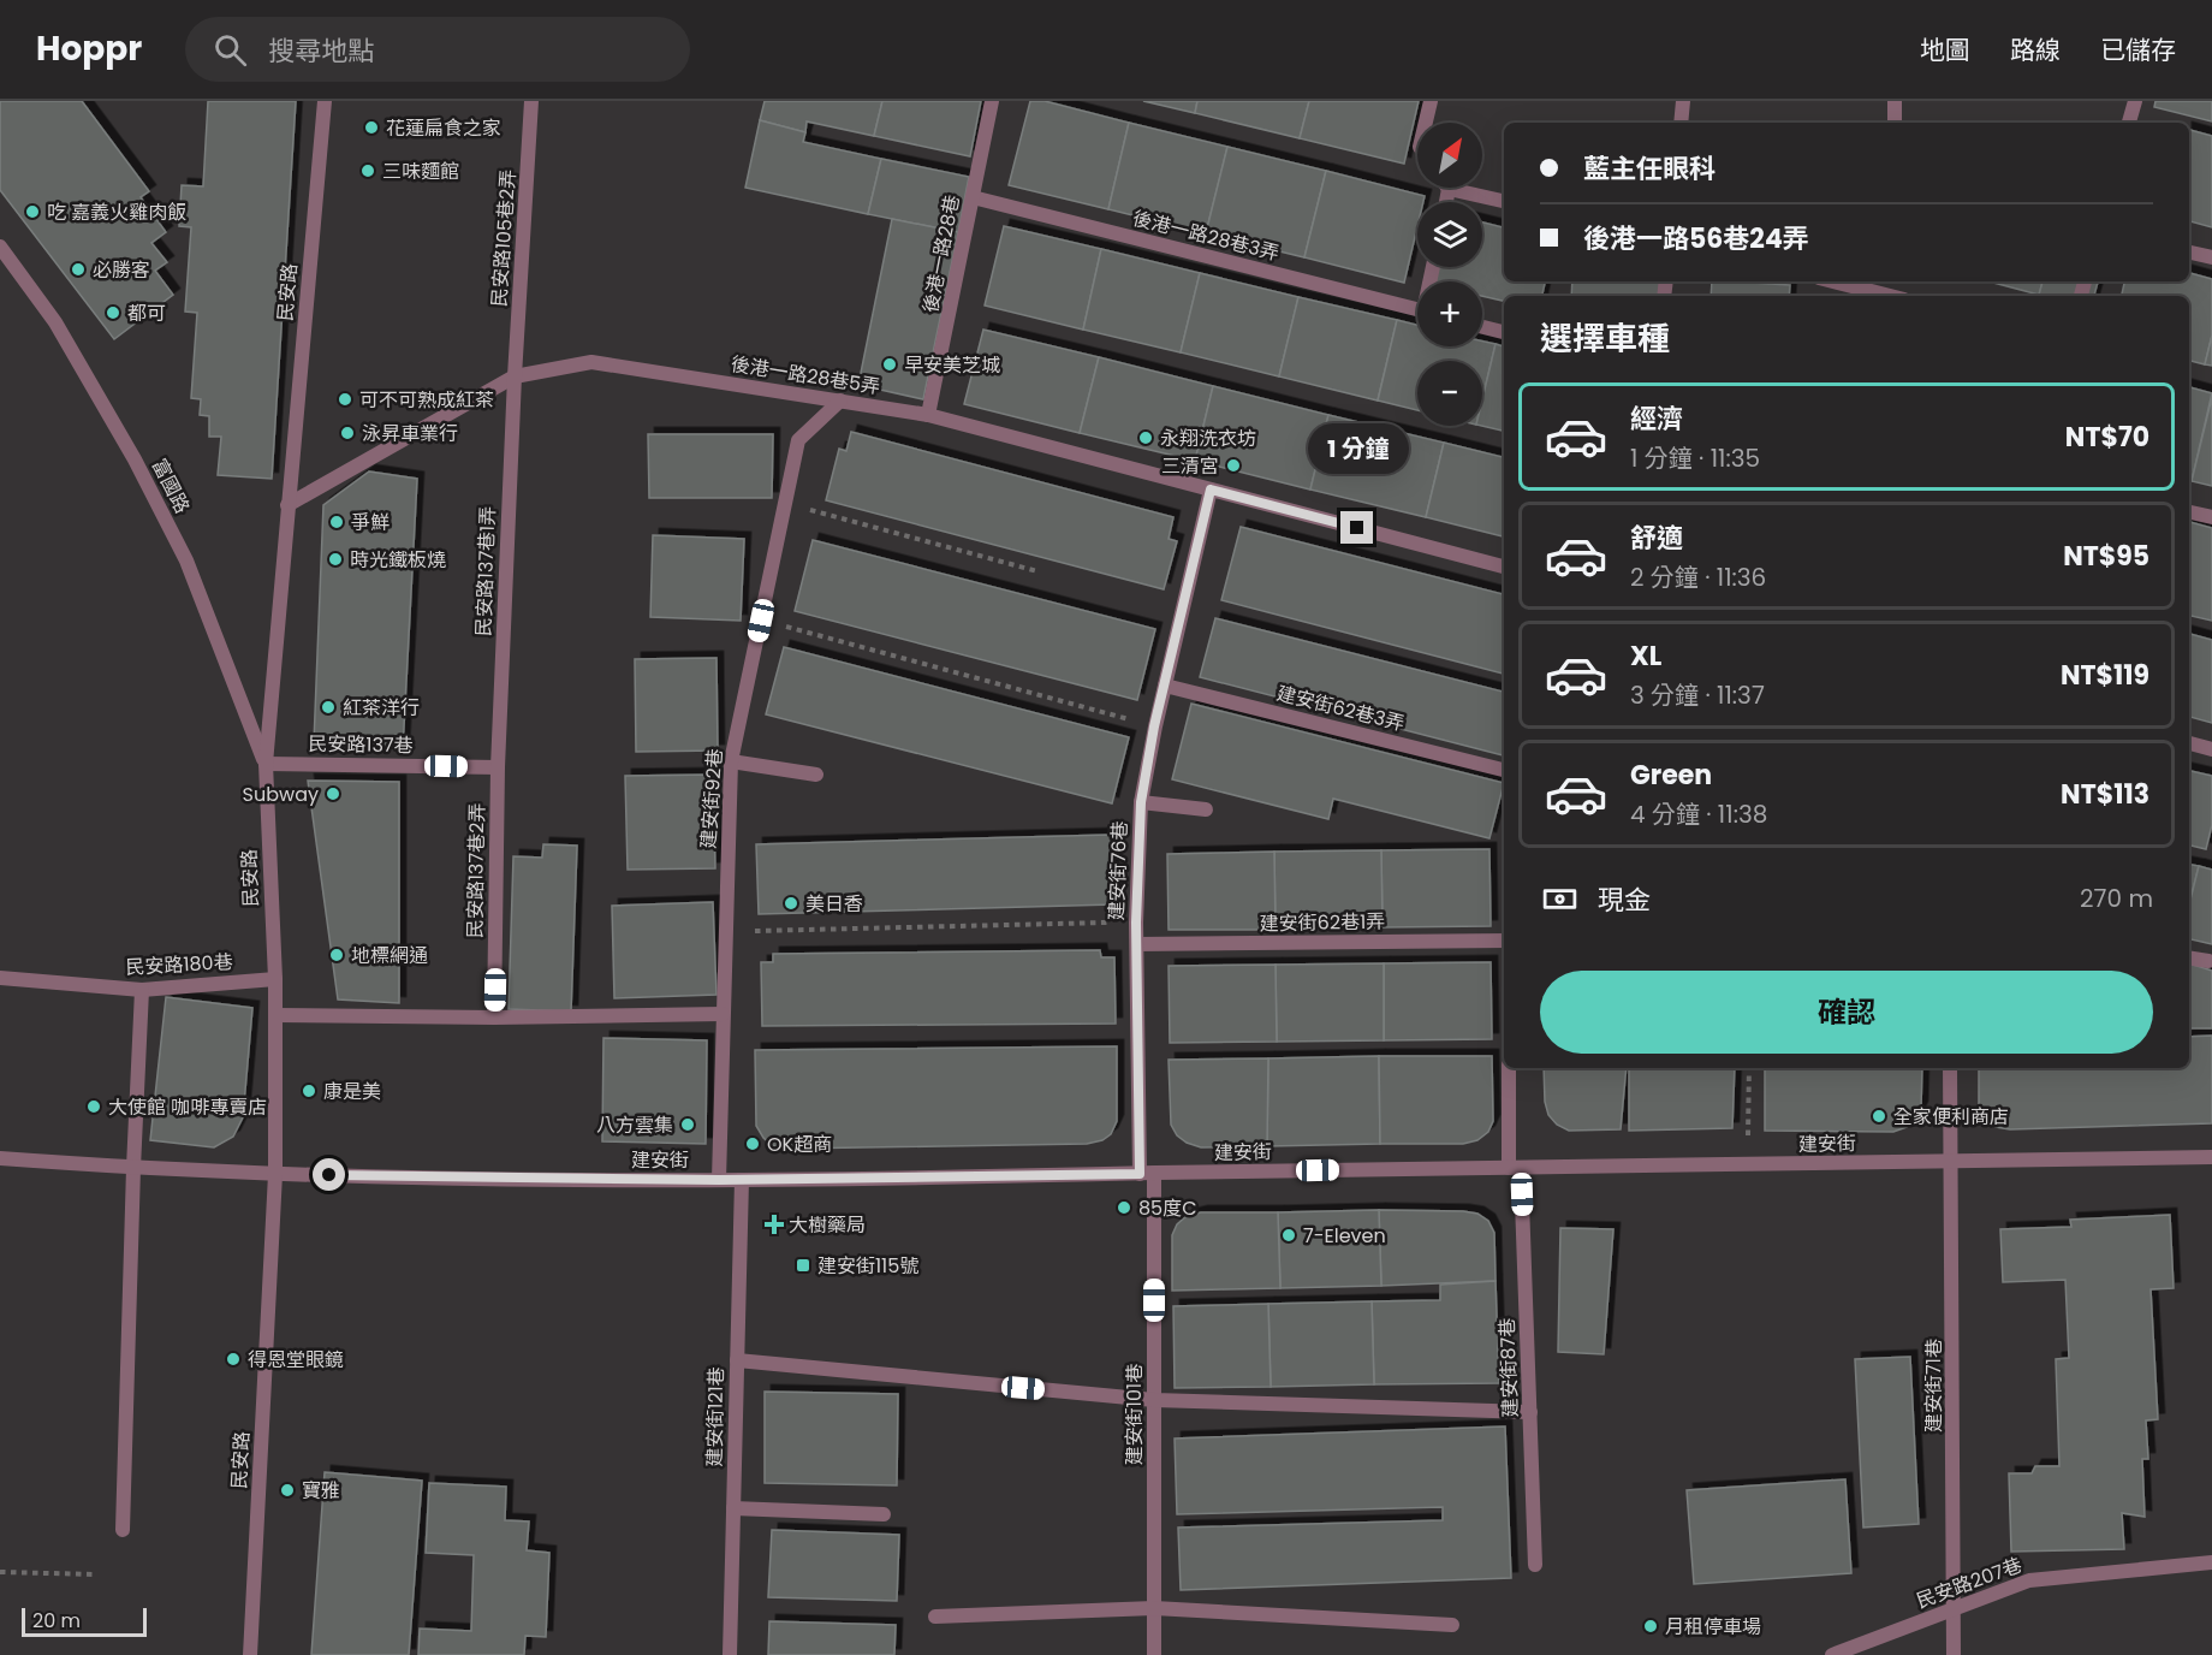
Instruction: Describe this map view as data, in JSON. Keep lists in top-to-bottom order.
{
  "streets": {
    "street": [
      "後港一路28巷3弄",
      "民安路105巷2弄",
      "後港一路28巷",
      "民安路",
      "後港一路28巷5弄",
      "富國路",
      "民安路137巷1弄",
      "建安街62巷3弄",
      "民安路137巷",
      "建安街92巷",
      "民安路137巷2弄",
      "建安街76巷",
      "建安街62巷1弄",
      "民安路180巷",
      "建安街",
      "建安街87巷",
      "建安街71巷",
      "建安街101巷",
      "建安街121巷",
      "民安路207巷"
    ]
  },
  "crossings": [
    ["後港一路28巷3弄", "後港一路28巷"],
    ["民安路105巷2弄", "後港一路28巷5弄"],
    ["民安路105巷2弄", "民安路137巷1弄"],
    ["後港一路28巷", "後港一路28巷5弄"],
    ["民安路", "後港一路28巷5弄"],
    ["民安路", "富國路"],
    ["民安路", "民安路137巷"],
    ["民安路", "民安路180巷"],
    ["民安路", "建安街"],
    ["後港一路28巷5弄", "民安路137巷1弄"],
    ["後港一路28巷5弄", "建安街92巷"],
    ["後港一路28巷5弄", "建安街76巷"],
    ["富國路", "民安路137巷"],
    ["民安路137巷1弄", "民安路137巷"],
    ["民安路137巷1弄", "民安路137巷2弄"],
    ["建安街62巷3弄", "建安街76巷"],
    ["民安路137巷", "民安路137巷2弄"],
    ["建安街92巷", "建安街"],
    ["建安街76巷", "建安街62巷1弄"],
    ["建安街76巷", "建安街"],
    ["建安街76巷", "建安街101巷"],
    ["建安街", "建安街87巷"],
    ["建安街", "建安街71巷"],
    ["建安街", "建安街101巷"],
    ["建安街", "建安街121巷"],
    ["建安街71巷", "民安路207巷"]
  ],
  "places": {
    "other": [
      "花蓮扁食之家",
      "三味麵館",
      "吃 嘉義火雞肉飯",
      "必勝客",
      "都可",
      "早安美芝城",
      "可不可熟成紅茶",
      "泳昇車業行",
      "永翔洗衣坊",
      "三清宮",
      "爭鮮",
      "時光鐵板燒",
      "紅茶洋行",
      "Subway",
      "美日香",
      "地標網通",
      "康是美",
      "大使館 咖啡專賣店",
      "全家便利商店",
      "八方雲集",
      "OK超商",
      "85度C",
      "7-Eleven",
      "得恩堂眼鏡",
      "寶雅",
      "月租停車場"
    ],
    "health": ["大樹藥局"],
    "transit": ["建安街115號"]
  },
  "scale_bar": "20 m",
  "north": "top right",
  "page": {
    "header": "Hoppr",
    "search": "搜尋地點",
    "nav": ["地圖", "路線", "已儲存"],
    "map_buttons": ["+", "−"],
    "banner": ["藍主任眼科", "後港一路56巷24弄"],
    "heading": "選擇車種",
    "list": [
      {
        "name": "經濟",
        "note": "1 分鐘 · 11:35",
        "value": "NT$70"
      },
      {
        "name": "舒適",
        "note": "2 分鐘 · 11:36",
        "value": "NT$95"
      },
      {
        "name": "XL",
        "note": "3 分鐘 · 11:37",
        "value": "NT$119"
      },
      {
        "name": "Green",
        "note": "4 分鐘 · 11:38",
        "value": "NT$113"
      }
    ],
    "bubble": "1 分鐘",
    "pay": ["現金", "270 m"],
    "buttons": "確認",
    "scale": "20 m"
  }
}
